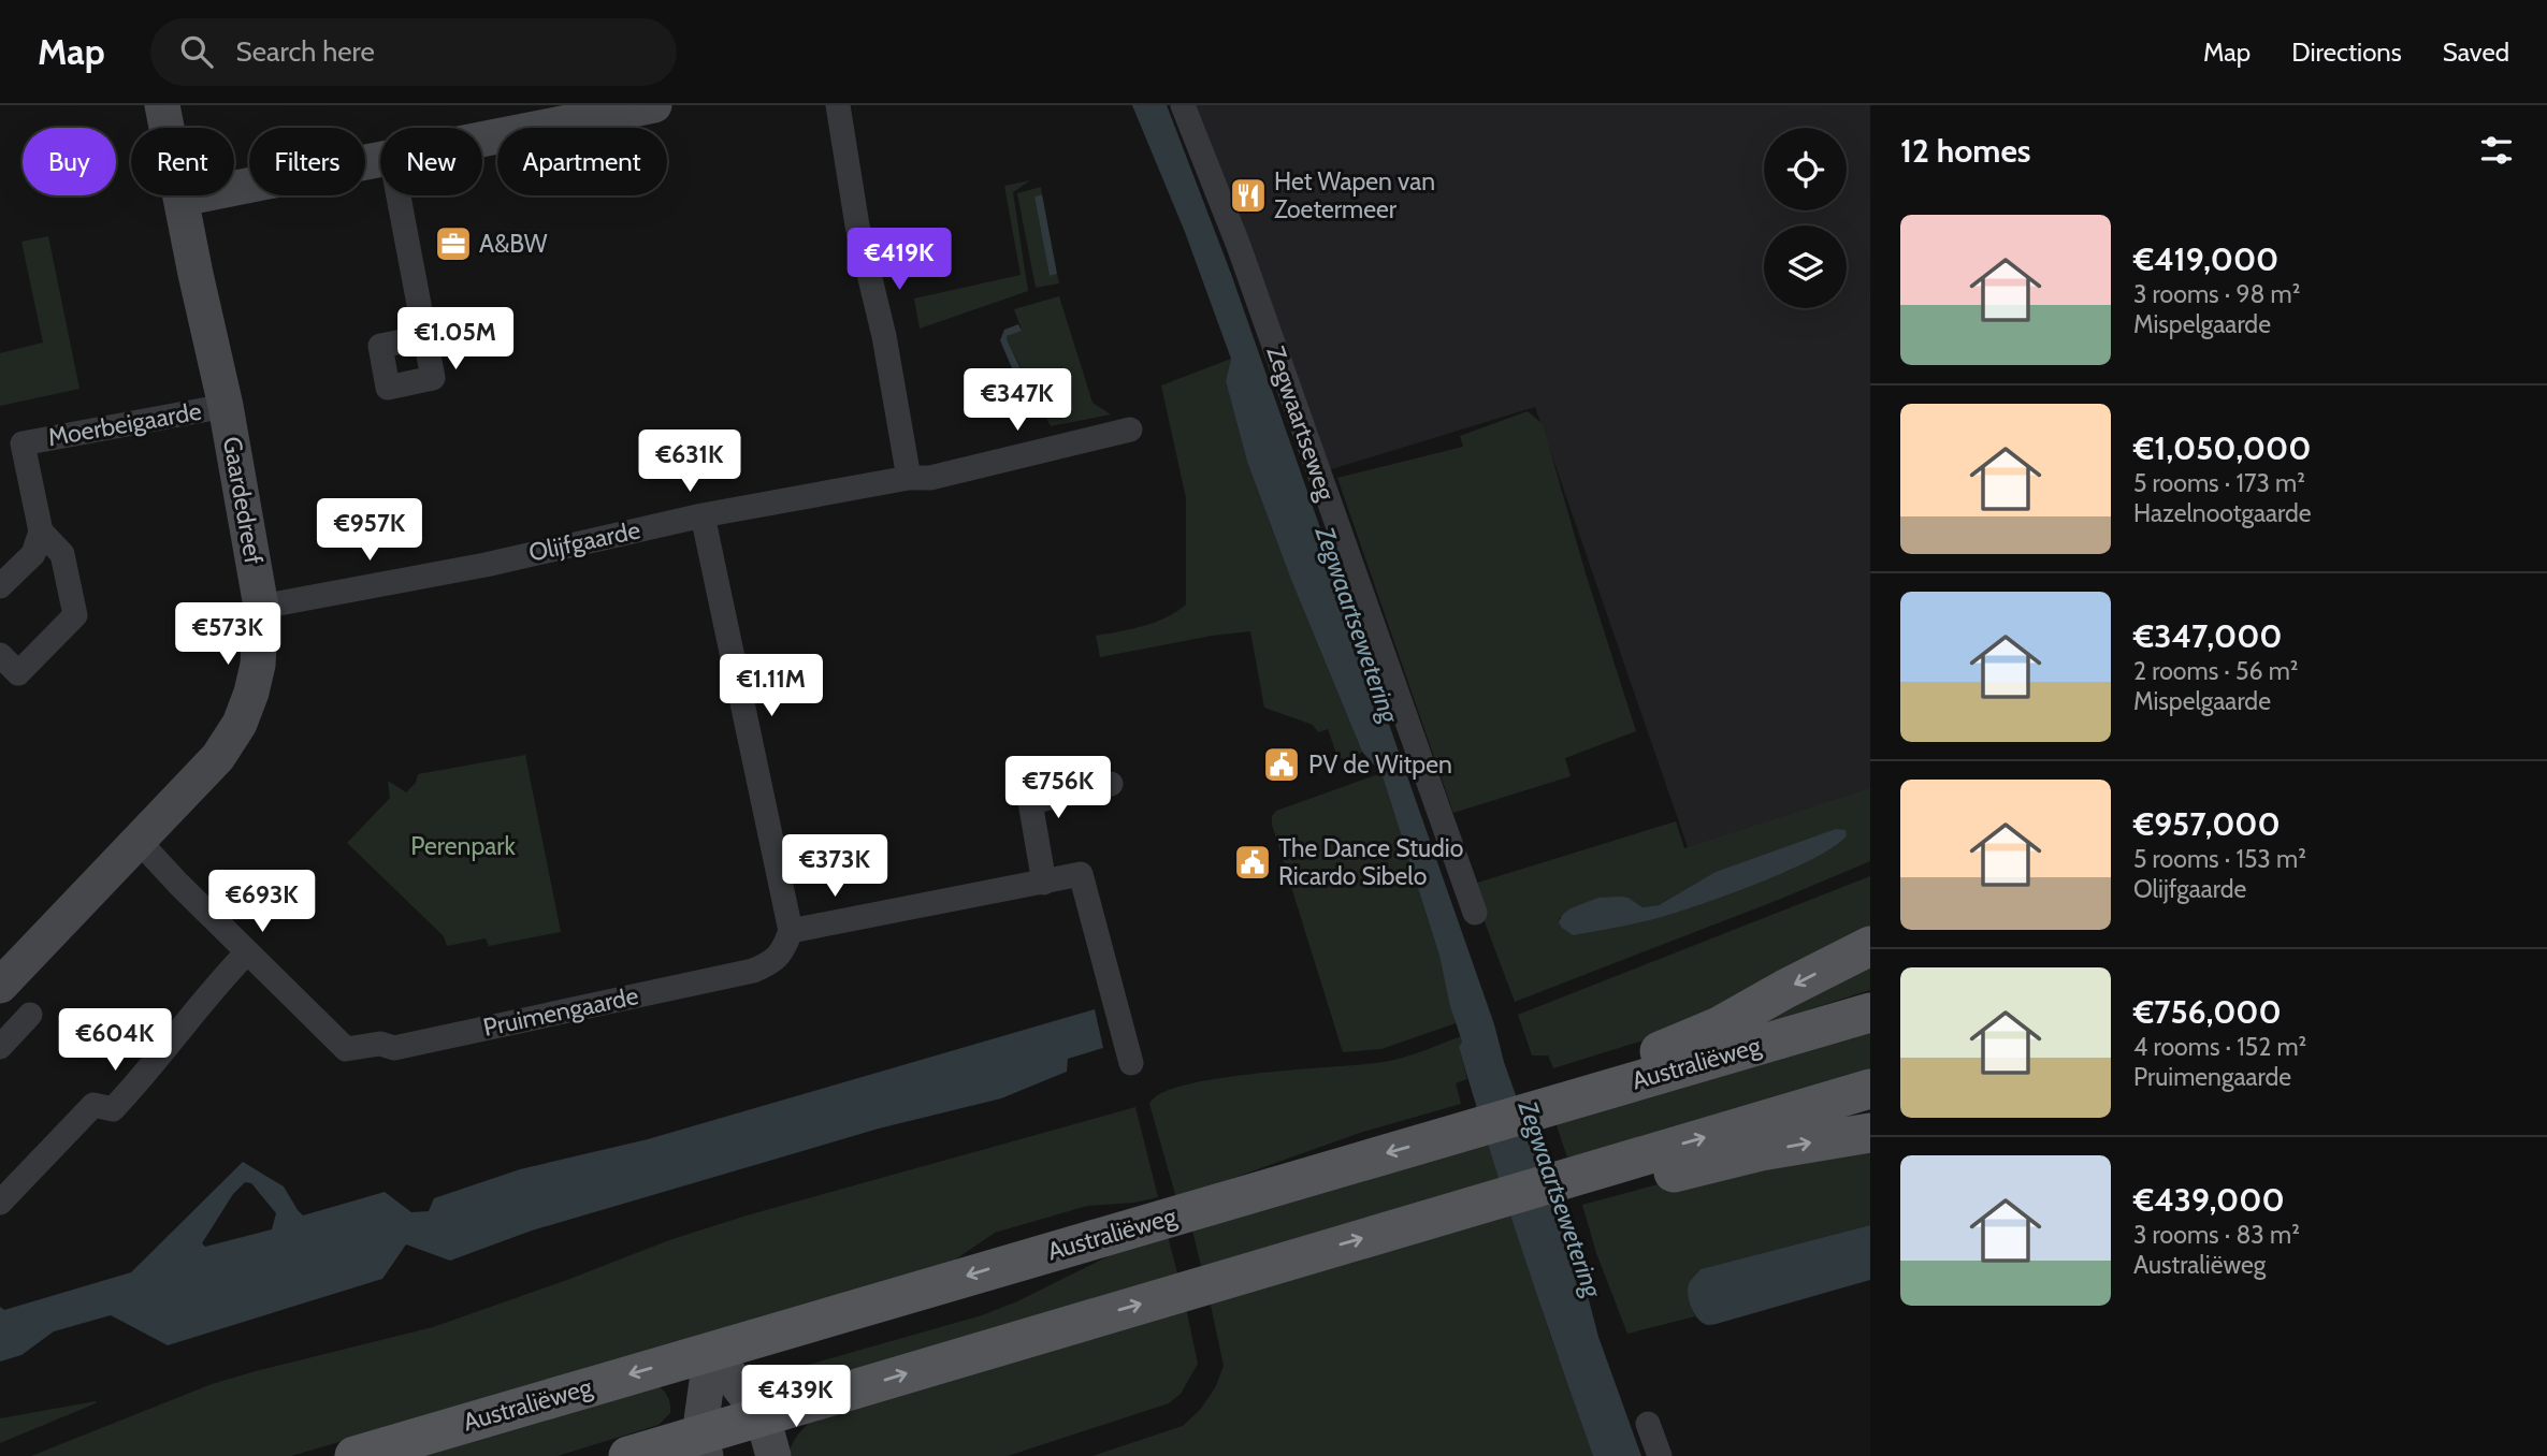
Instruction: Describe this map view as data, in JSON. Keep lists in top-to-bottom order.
{
  "streets": {
    "main road": ["Australiëweg"],
    "street": [
      "Zegwaartseweg",
      "Moerbeigaarde",
      "Gaardedreef",
      "Olijfgaarde",
      "Pruimengaarde"
    ]
  },
  "crossings": [
    ["Moerbeigaarde", "Gaardedreef"],
    ["Gaardedreef", "Olijfgaarde"],
    ["Gaardedreef", "Pruimengaarde"]
  ],
  "water": ["Zegwaartsewetering"],
  "parks": ["Perenpark"],
  "places": {
    "restaurant": ["Het Wapen van Zoetermeer"],
    "office": ["A&BW"],
    "public building": ["PV de Witpen", "The Dance Studio Ricardo Sibelo"]
  },
  "page": {
    "header": "Map",
    "search": "Search here",
    "nav": ["Map", "Directions", "Saved"],
    "heading": "12 homes",
    "chip": [
      "Buy",
      "Rent",
      "Filters",
      "New",
      "Apartment"
    ],
    "list": [
      {
        "name": "€419,000",
        "note": "3 rooms · 98 m² · Mispelgaarde"
      },
      {
        "name": "€1,050,000",
        "note": "5 rooms · 173 m² · Hazelnootgaarde"
      },
      {
        "name": "€347,000",
        "note": "2 rooms · 56 m² · Mispelgaarde"
      },
      {
        "name": "€957,000",
        "note": "5 rooms · 153 m² · Olijfgaarde"
      },
      {
        "name": "€756,000",
        "note": "4 rooms · 152 m² · Pruimengaarde"
      },
      {
        "name": "€439,000",
        "note": "3 rooms · 83 m² · Australiëweg"
      }
    ],
    "price": [
      "€419K",
      "€1.05M",
      "€347K",
      "€631K",
      "€957K",
      "€573K",
      "€1.11M",
      "€756K",
      "€373K",
      "€693K",
      "€604K",
      "€439K"
    ]
  }
}
